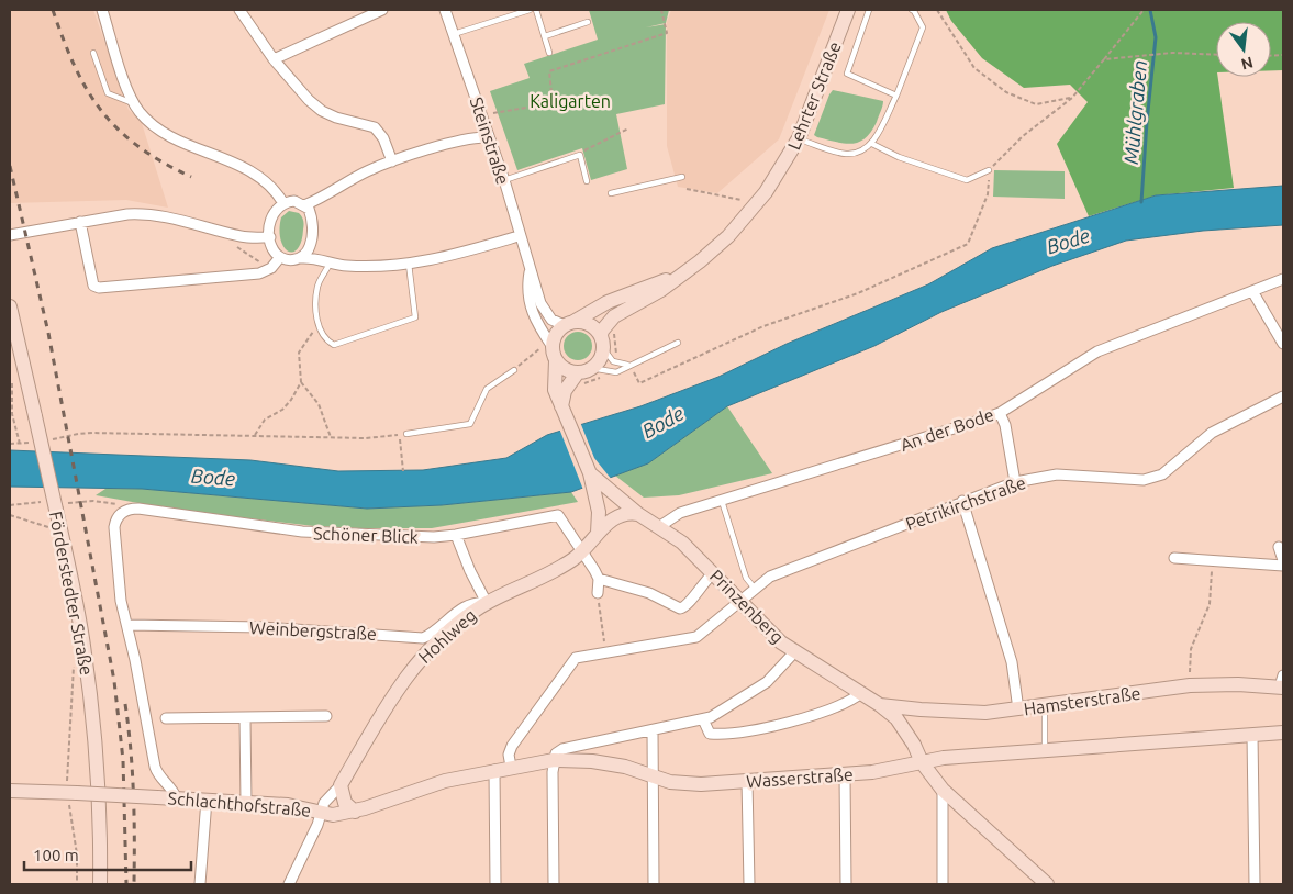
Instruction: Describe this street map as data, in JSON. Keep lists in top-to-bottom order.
{
  "streets": {
    "main road": [
      "Lehrter Straße",
      "Förderstedter Straße",
      "Prinzenberg",
      "Hohlweg",
      "Hamsterstraße",
      "Wasserstraße",
      "Schlachthofstraße"
    ],
    "street": [
      "Steinstraße",
      "An der Bode",
      "Petrikirchstraße",
      "Schöner Blick",
      "Weinbergstraße"
    ]
  },
  "crossings": [
    ["Lehrter Straße", "Steinstraße"],
    ["An der Bode", "Prinzenberg"],
    ["Petrikirchstraße", "Prinzenberg"],
    ["Petrikirchstraße", "Wasserstraße"],
    ["Schöner Blick", "Hohlweg"],
    ["Prinzenberg", "Hohlweg"],
    ["Prinzenberg", "Hamsterstraße"],
    ["Prinzenberg", "Wasserstraße"],
    ["Weinbergstraße", "Hohlweg"],
    ["Wasserstraße", "Schlachthofstraße"]
  ],
  "water": ["Mühlgraben", "Bode"],
  "parks": ["Kaligarten"],
  "scale_bar": "100 m",
  "north": "bottom"
}
